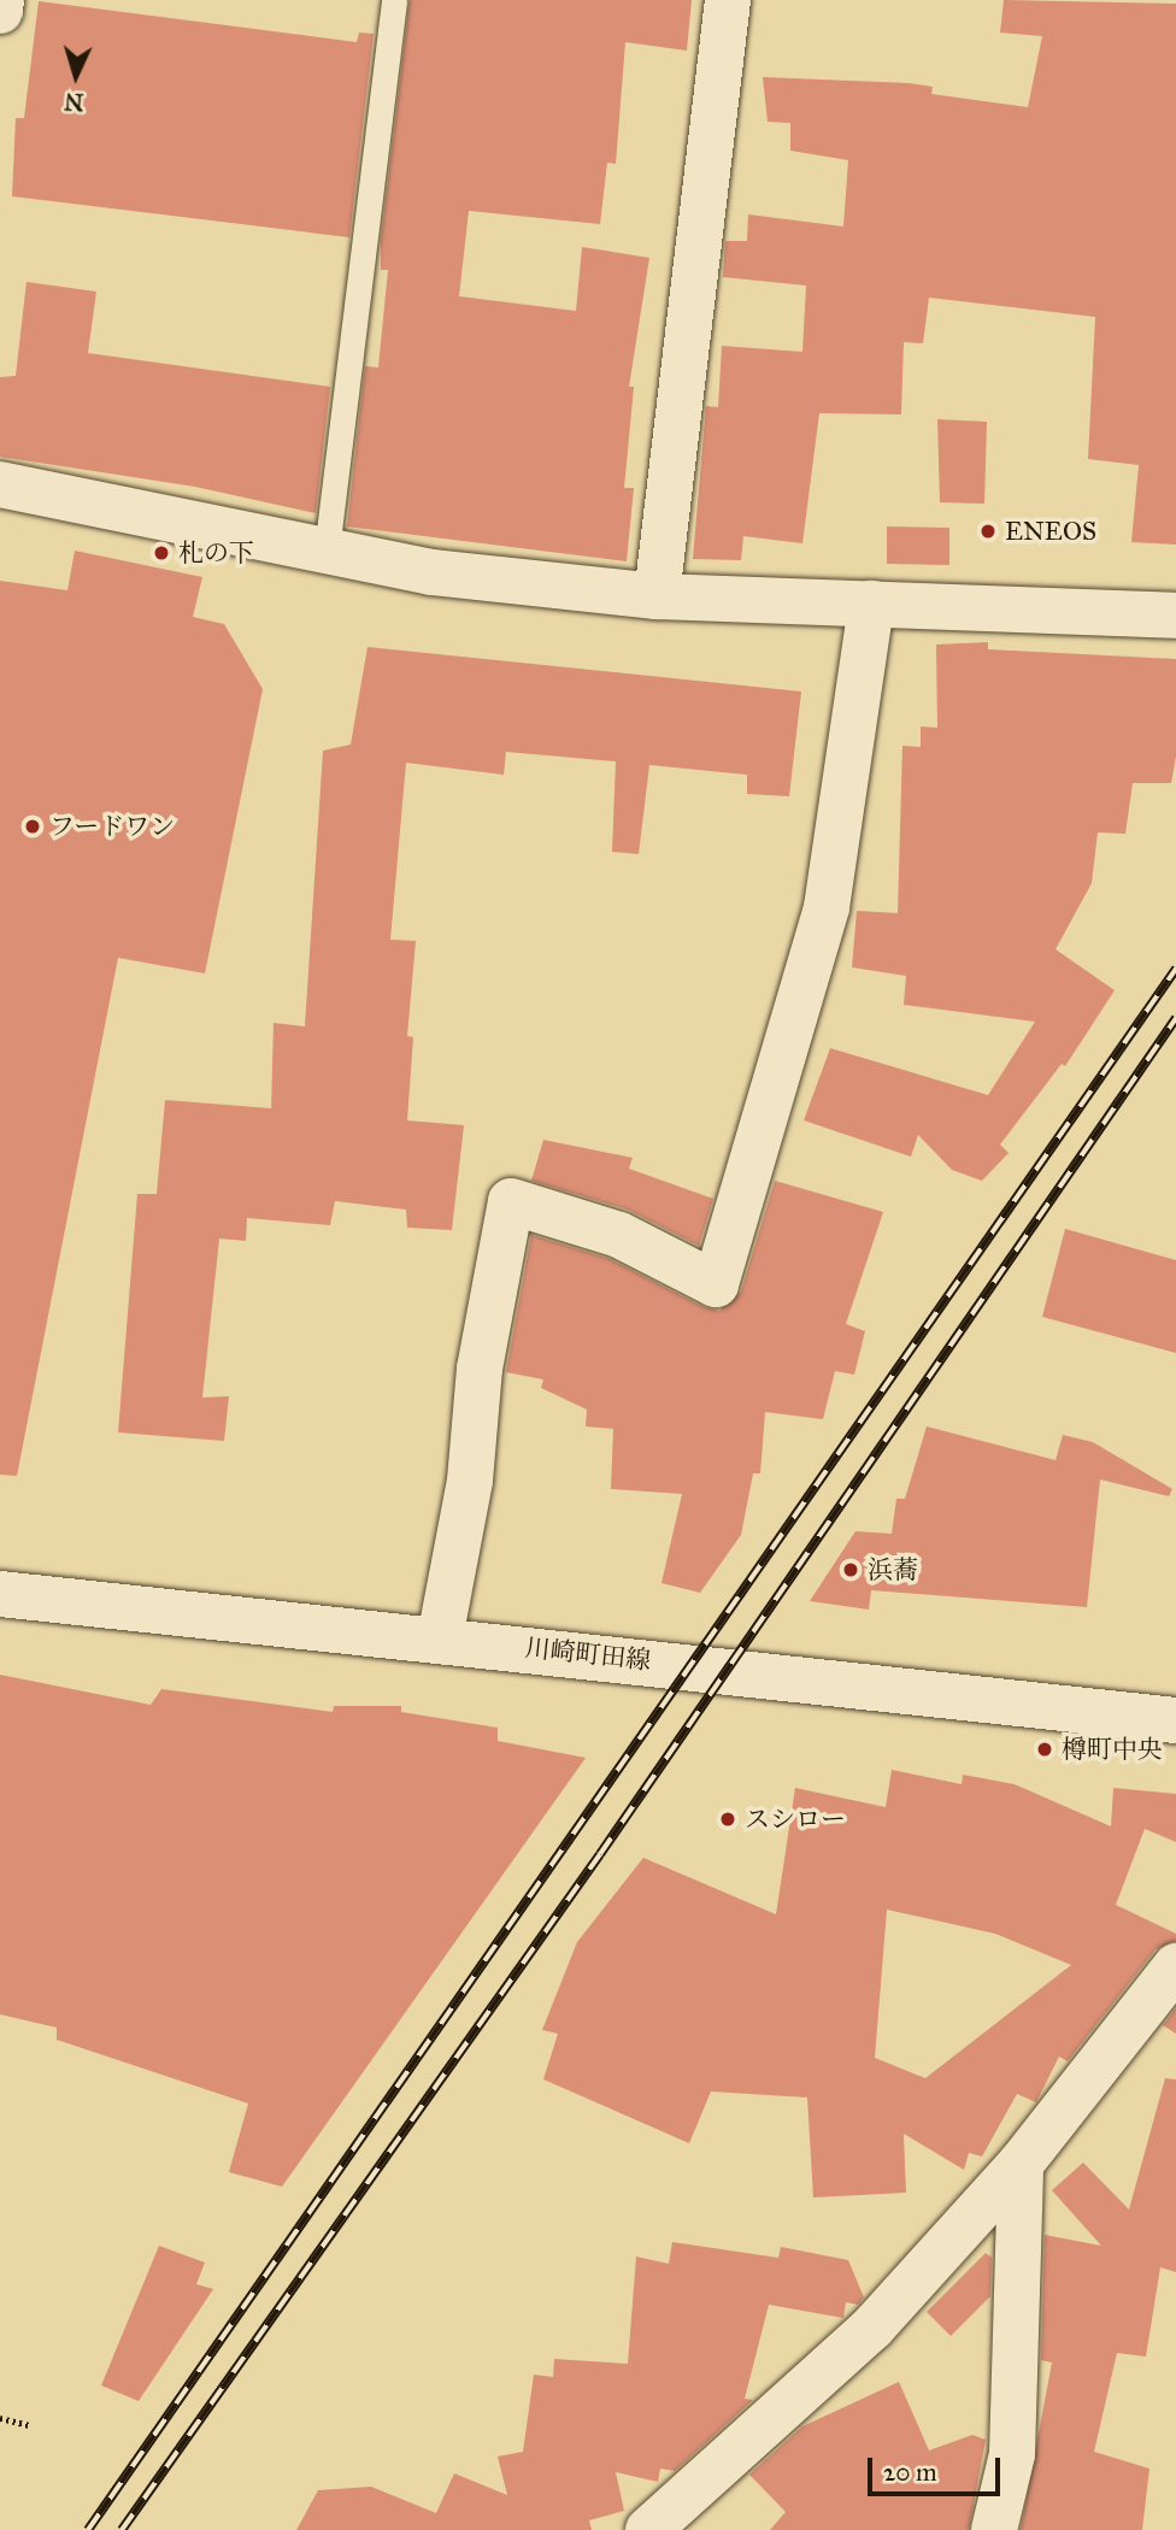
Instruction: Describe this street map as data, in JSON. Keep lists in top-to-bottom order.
{
  "streets": {
    "street": ["川崎町田線"]
  },
  "places": [
    "ENEOS",
    "札の下",
    "フードワン",
    "浜蕎",
    "樽町中央",
    "スシロー"
  ],
  "scale_bar": "20 m",
  "north": "bottom"
}
